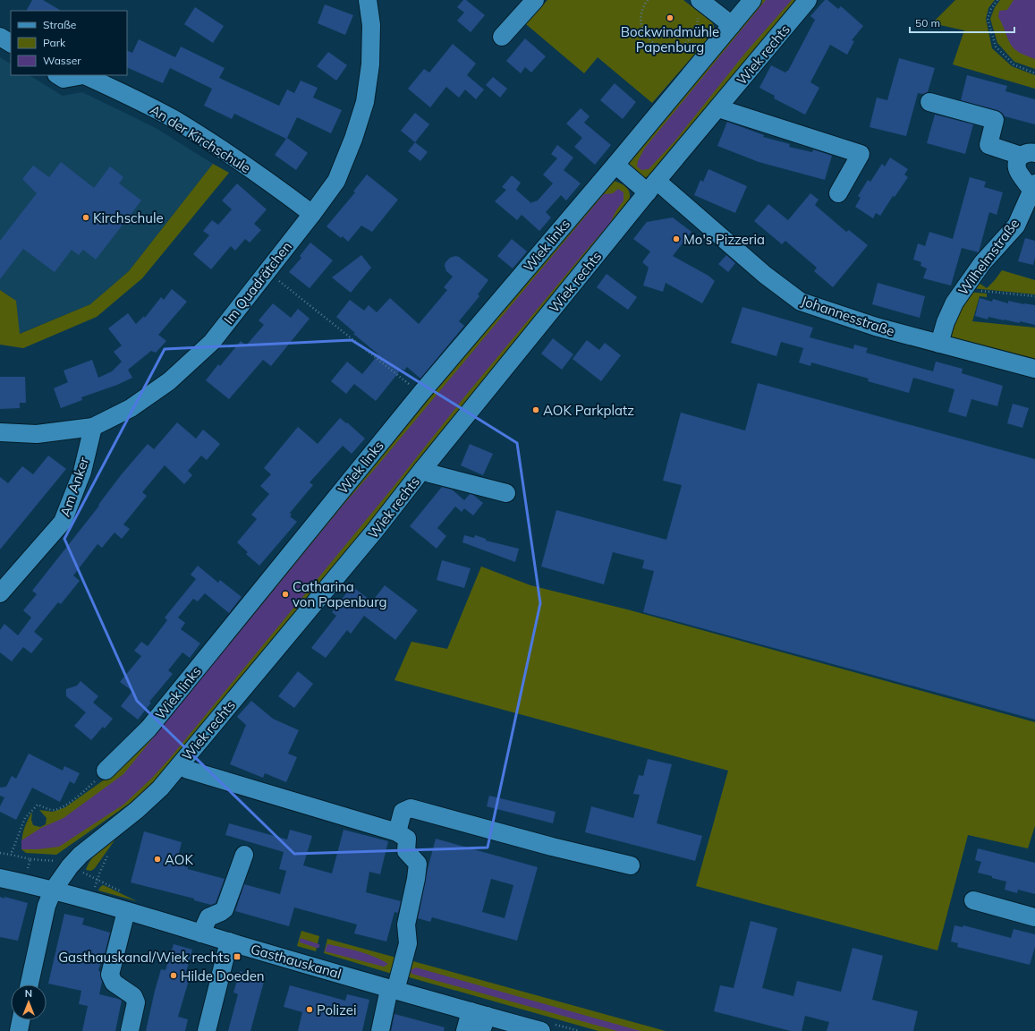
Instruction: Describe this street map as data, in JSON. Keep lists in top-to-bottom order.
{
  "streets": {
    "street": [
      "Wiek rechts",
      "An der Kirchschule",
      "Wiek links",
      "Wilhelmstraße",
      "Im Quadrätchen",
      "Johannesstraße",
      "Am Anker",
      "Gasthauskanal"
    ]
  },
  "crossings": [
    ["Wiek rechts", "Johannesstraße"],
    ["Wiek rechts", "Gasthauskanal"],
    ["An der Kirchschule", "Im Quadrätchen"],
    ["Wilhelmstraße", "Johannesstraße"],
    ["Im Quadrätchen", "Am Anker"]
  ],
  "places": {
    "other": [
      "Bockwindmühle Papenburg",
      "Kirchschule",
      "Mo's Pizzeria",
      "AOK Parkplatz",
      "Catharina von Papenburg",
      "AOK",
      "Hilde Doeden",
      "Polizei"
    ],
    "transit": ["Gasthauskanal/Wiek rechts"]
  },
  "legend": ["Straße", "Park", "Wasser"],
  "scale_bar": "50 m",
  "north": "top"
}
